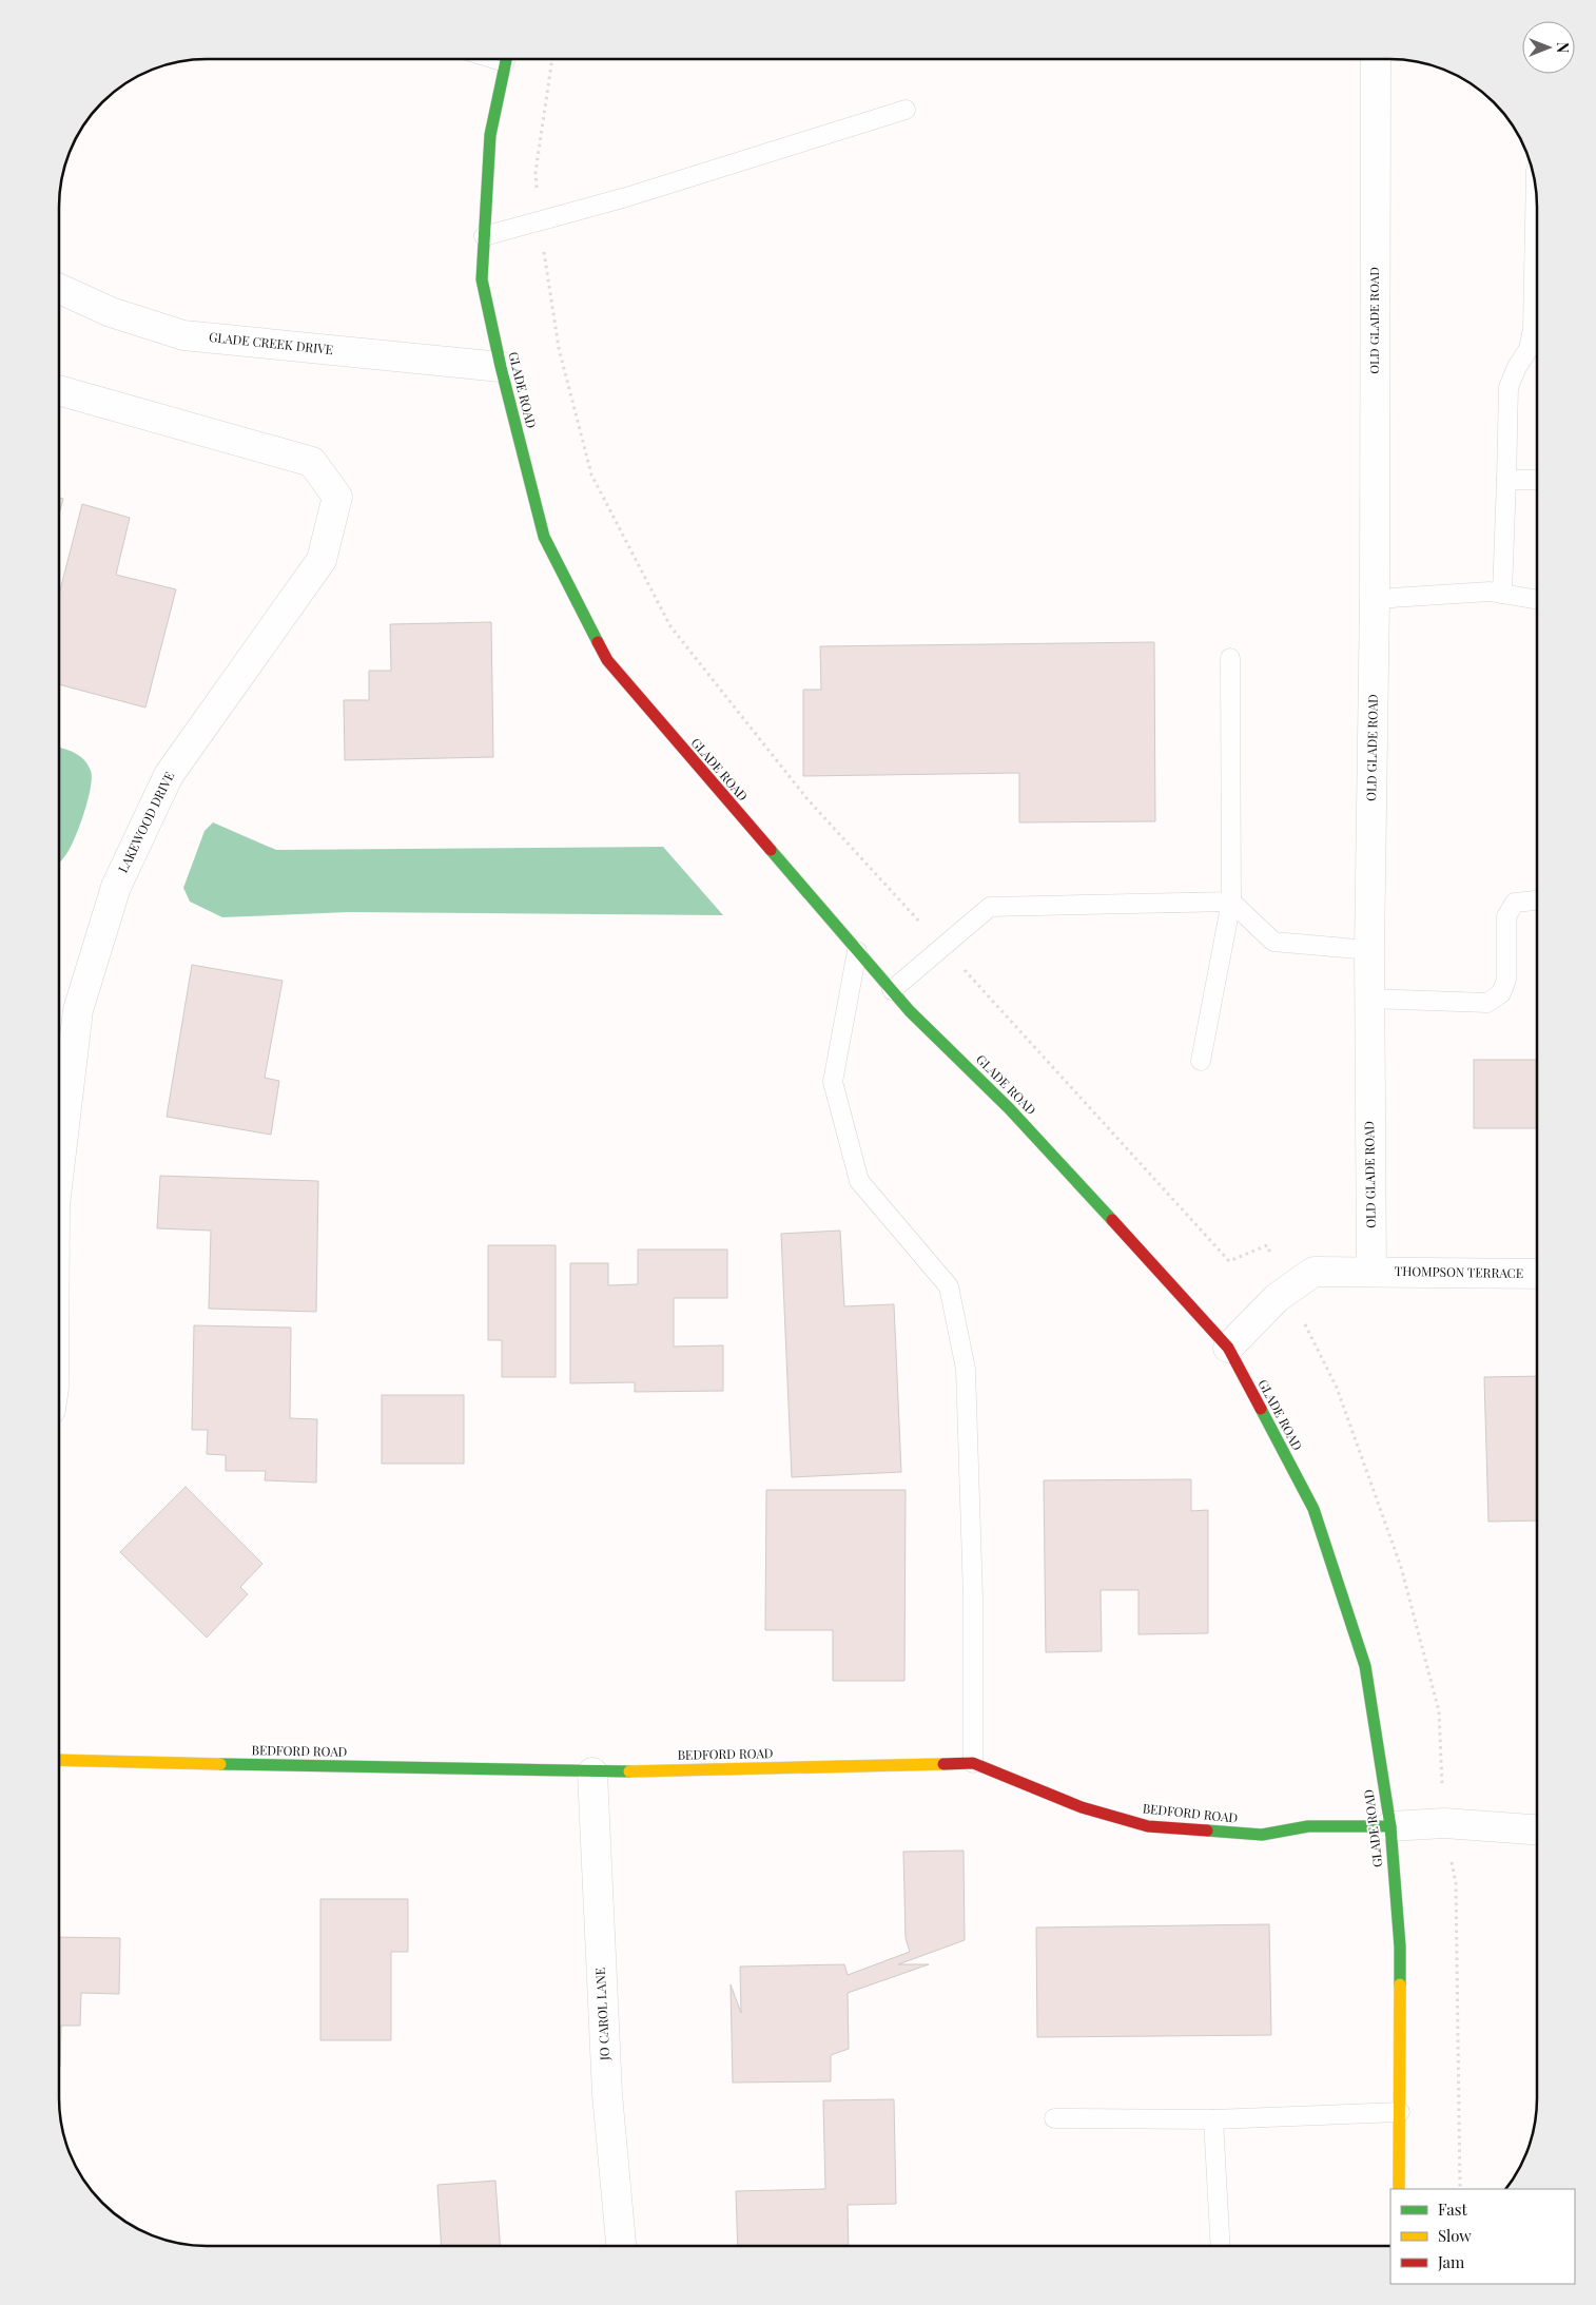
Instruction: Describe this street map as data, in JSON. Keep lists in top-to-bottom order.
{
  "streets": {
    "main road": ["GLADE ROAD", "BEDFORD ROAD"],
    "street": [
      "OLD GLADE ROAD",
      "GLADE CREEK DRIVE",
      "LAKEWOOD DRIVE",
      "THOMPSON TERRACE",
      "JO CAROL LANE"
    ]
  },
  "crossings": [
    ["OLD GLADE ROAD", "THOMPSON TERRACE"],
    ["GLADE CREEK DRIVE", "GLADE ROAD"],
    ["GLADE ROAD", "BEDFORD ROAD"],
    ["BEDFORD ROAD", "JO CAROL LANE"]
  ],
  "legend": ["Fast", "Slow", "Jam"],
  "north": "right"
}
